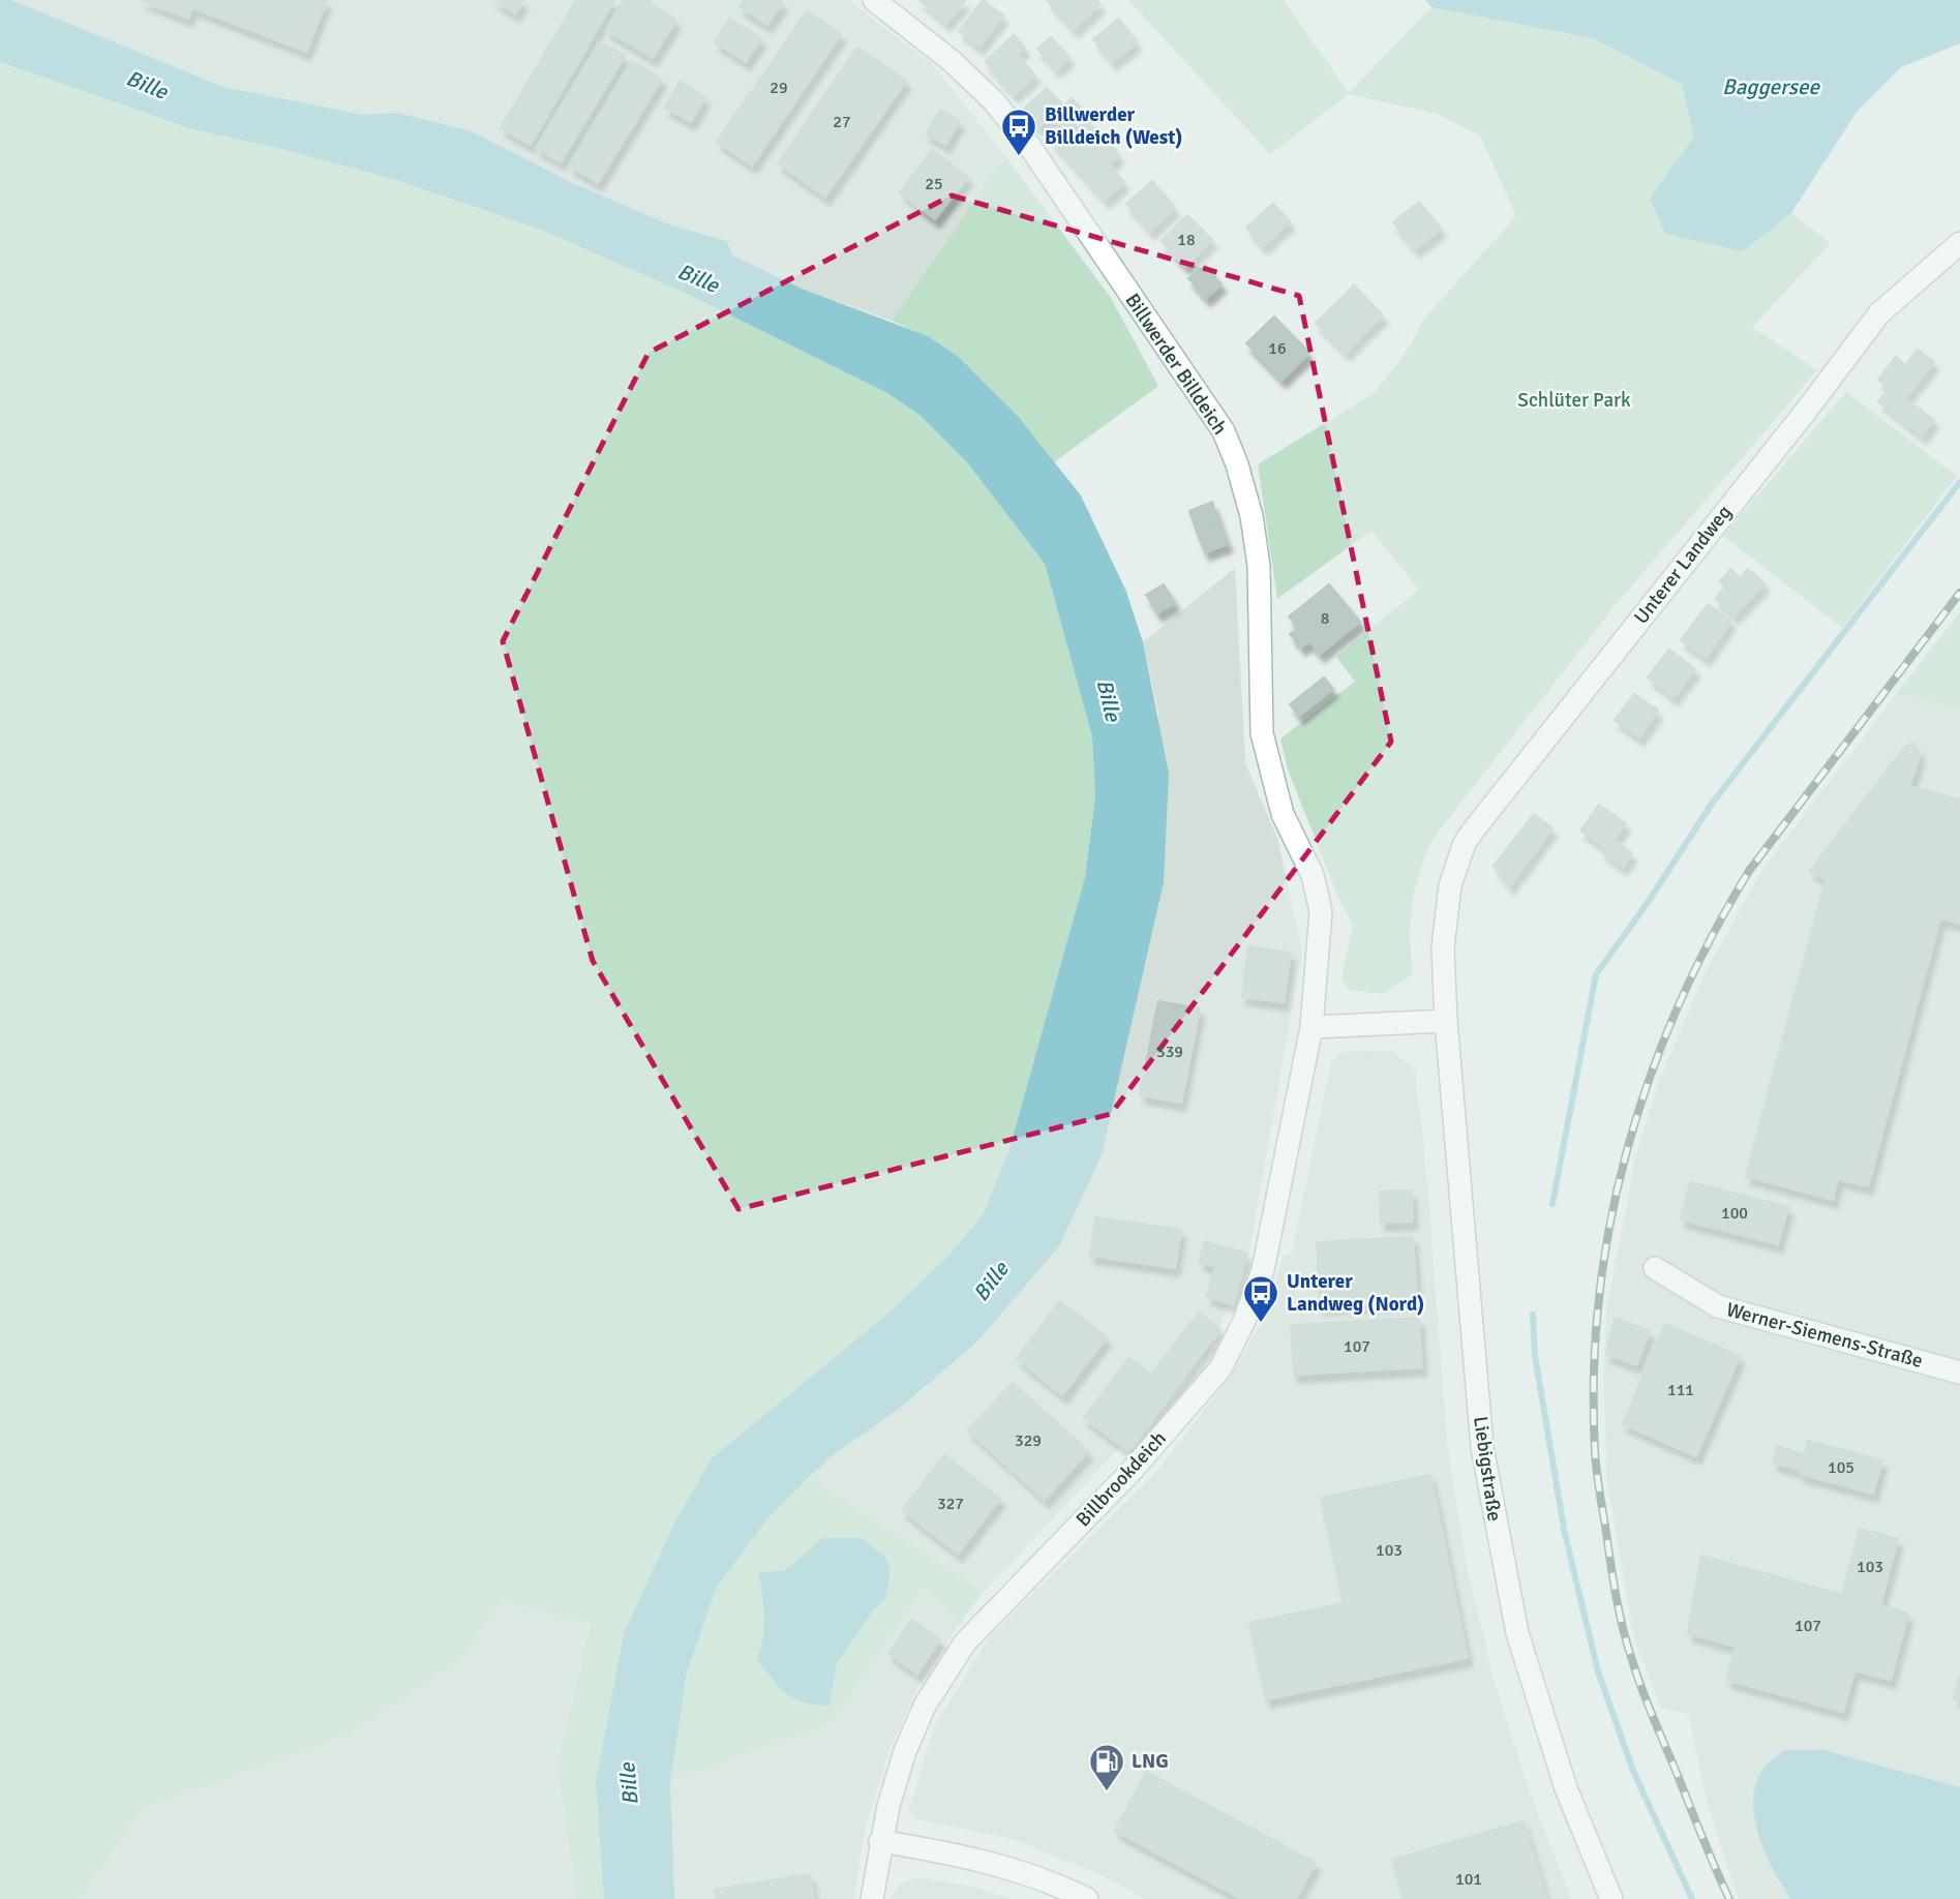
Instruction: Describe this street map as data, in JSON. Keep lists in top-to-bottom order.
{
  "streets": {
    "street": [
      "Billwerder Billdeich",
      "Unterer Landweg",
      "Werner-Siemens-Straße",
      "Liebigstraße",
      "Billbrookdeich"
    ]
  },
  "crossings": [
    ["Billwerder Billdeich", "Billbrookdeich"],
    ["Unterer Landweg", "Liebigstraße"]
  ],
  "water": ["Bille", "Baggersee"],
  "parks": ["Schlüter Park"],
  "places": {
    "bus stop": ["Billwerder Billdeich (West)", "Unterer Landweg (Nord)"],
    "fuel station": ["LNG"]
  },
  "house_numbers": [
    "29",
    "27",
    "25",
    "18",
    "16",
    "8",
    "339",
    "100",
    "107",
    "111",
    "329",
    "105",
    "327",
    "103",
    "103",
    "107",
    "101"
  ]
}
